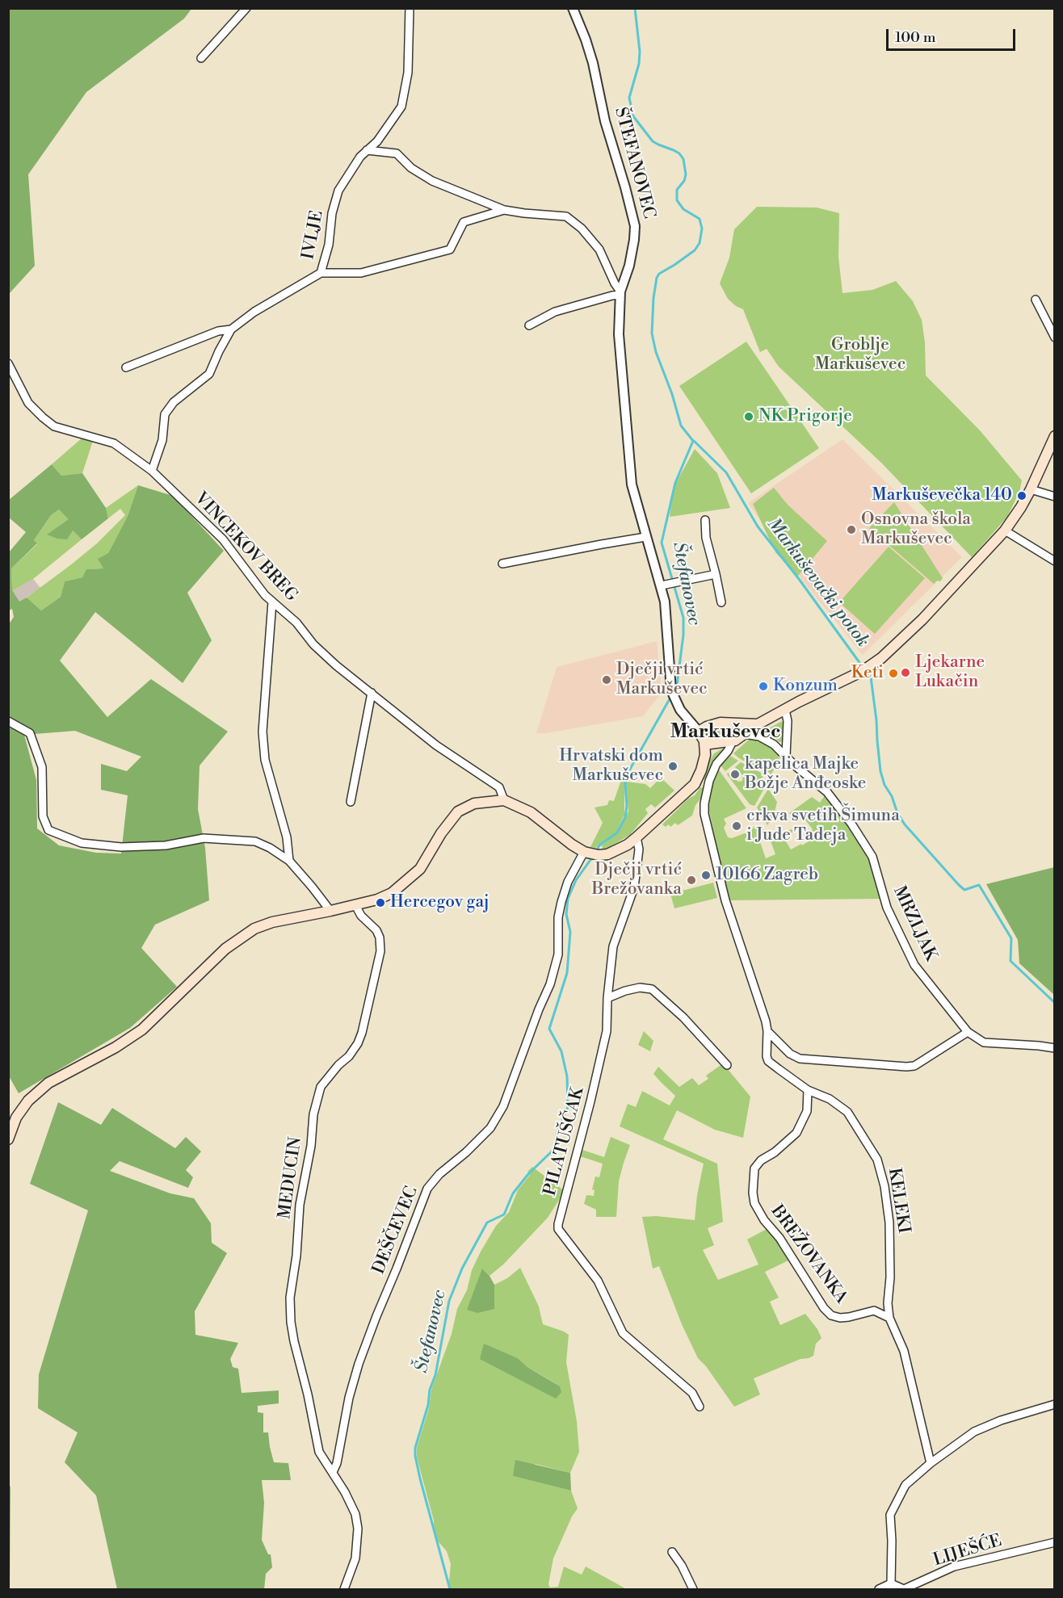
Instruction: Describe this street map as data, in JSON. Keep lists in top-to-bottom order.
{
  "streets": {
    "street": [
      "ŠTEFANOVEC",
      "IVLJE",
      "VINCEKOV BREG",
      "MRZLJAK",
      "PILATUŠČAK",
      "MEDUCIN",
      "KELEKI",
      "DEŠČEVEC",
      "BREŽOVANKA",
      "LIJEŠĆE"
    ]
  },
  "crossings": [
    ["IVLJE", "VINCEKOV BREG"],
    ["MEDUCIN", "DEŠČEVEC"],
    ["KELEKI", "BREŽOVANKA"]
  ],
  "districts": ["Markuševec"],
  "water": ["Markuševački potok", "Štefanovec"],
  "parks": ["Groblje Markuševec"],
  "places": [
    "NK Prigorje",
    "Markuševečka 140",
    "Osnovna škola Markuševec",
    "Ljekarne Lukačin",
    "Keti",
    "Dječji vrtić Markuševec",
    "Konzum",
    "Hrvatski dom Markuševec",
    "kapelica Majke Božje Anđeoske",
    "crkva svetih Šimuna i Jude Tadeja",
    "10166 Zagreb",
    "Dječji vrtić Brežovanka",
    "Hercegov gaj"
  ],
  "scale_bar": "100 m"
}
